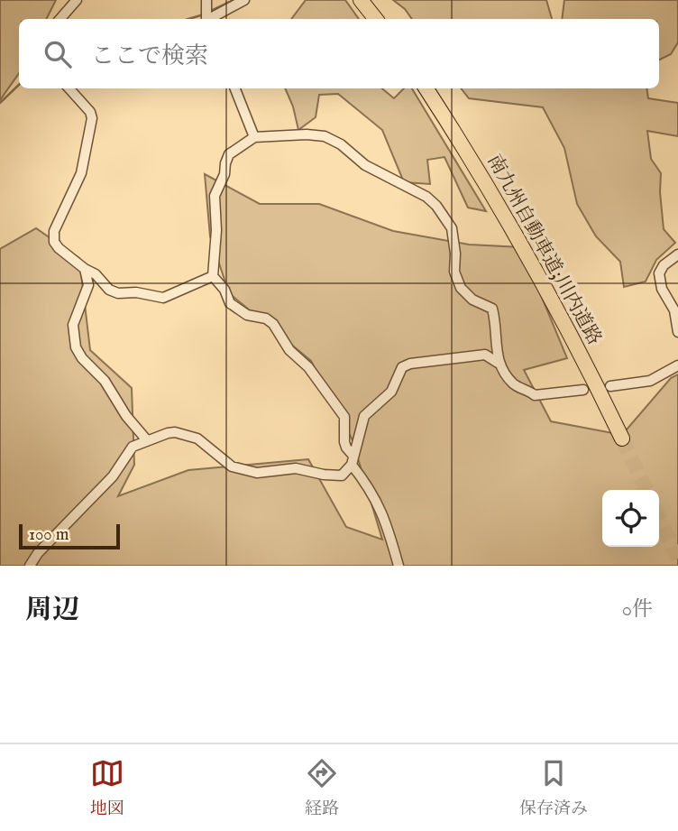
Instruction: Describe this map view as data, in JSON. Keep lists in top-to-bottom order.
{
  "streets": {
    "highway": ["南九州自動車道;川内道路"]
  },
  "scale_bar": "100 m",
  "page": {
    "search": "ここで検索",
    "scale": "100 m",
    "heading": ["周辺", "0件"],
    "nav": ["地図", "経路", "保存済み"]
  }
}
